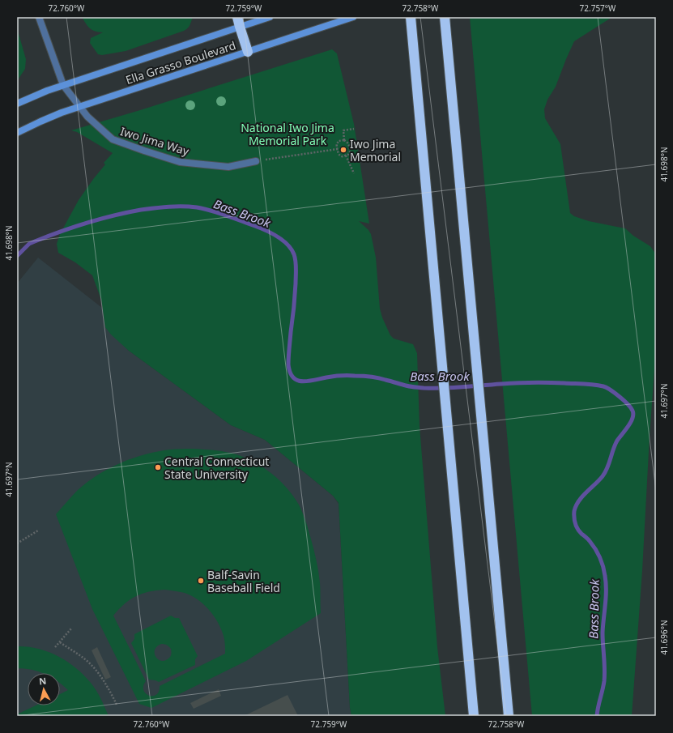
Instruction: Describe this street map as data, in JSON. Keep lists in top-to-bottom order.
{
  "streets": {
    "main road": ["Ella Grasso Boulevard"],
    "street": ["Iwo Jima Way"]
  },
  "crossings": [
    ["Ella Grasso Boulevard", "Iwo Jima Way"]
  ],
  "water": ["Bass Brook"],
  "parks": ["National Iwo Jima Memorial Park"],
  "places": ["Iwo Jima Memorial", "Central Connecticut State University", "Balf-Savin Baseball Field"],
  "north": "top",
  "coordinates": [
    "72.760°W",
    "72.759°W",
    "72.758°W",
    "72.757°W",
    "41.698°N",
    "41.697°N",
    "41.696°N"
  ]
}
